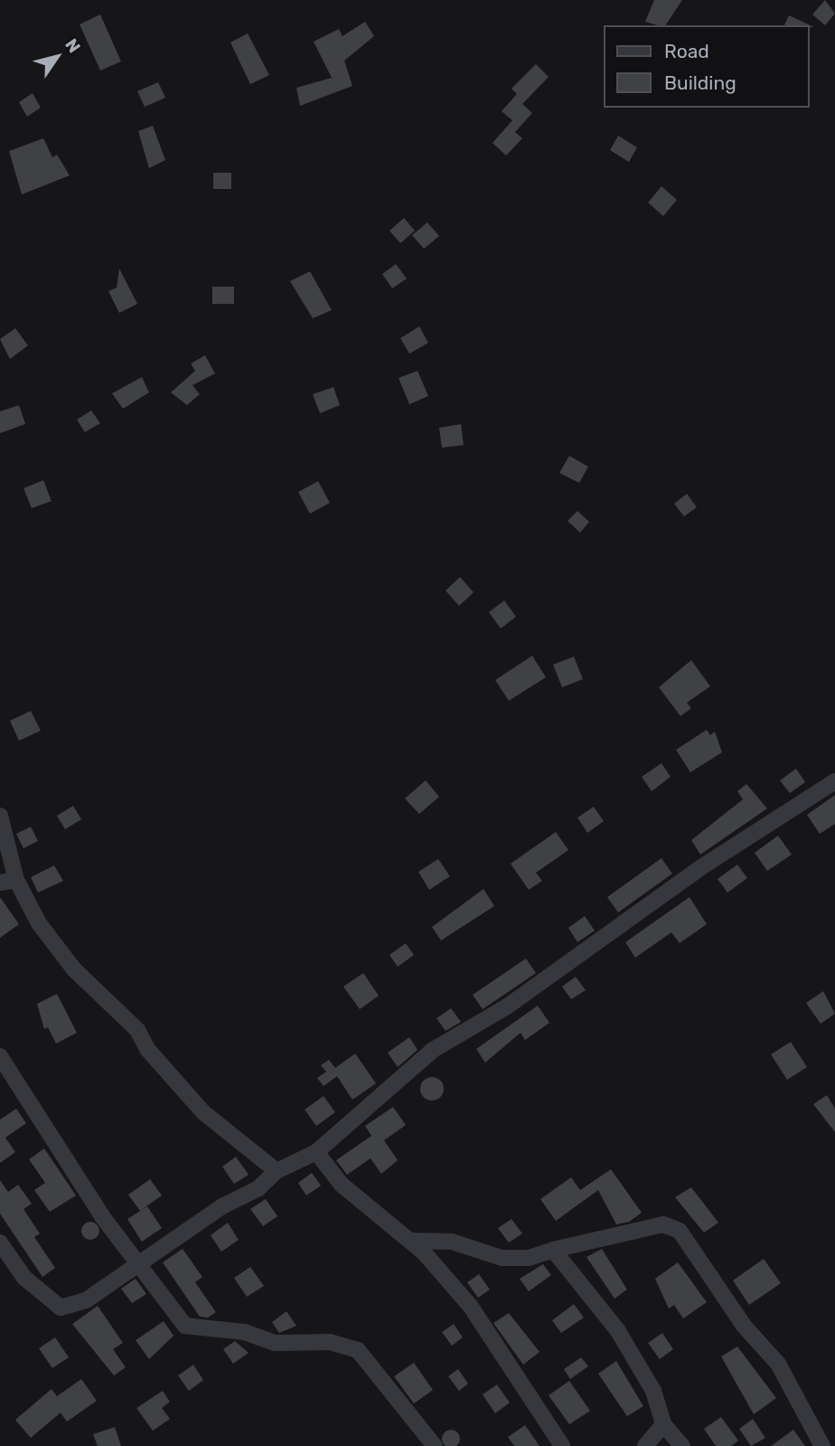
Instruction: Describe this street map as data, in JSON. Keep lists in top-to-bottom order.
{
  "legend": ["Road", "Building"],
  "north": "top right"
}
